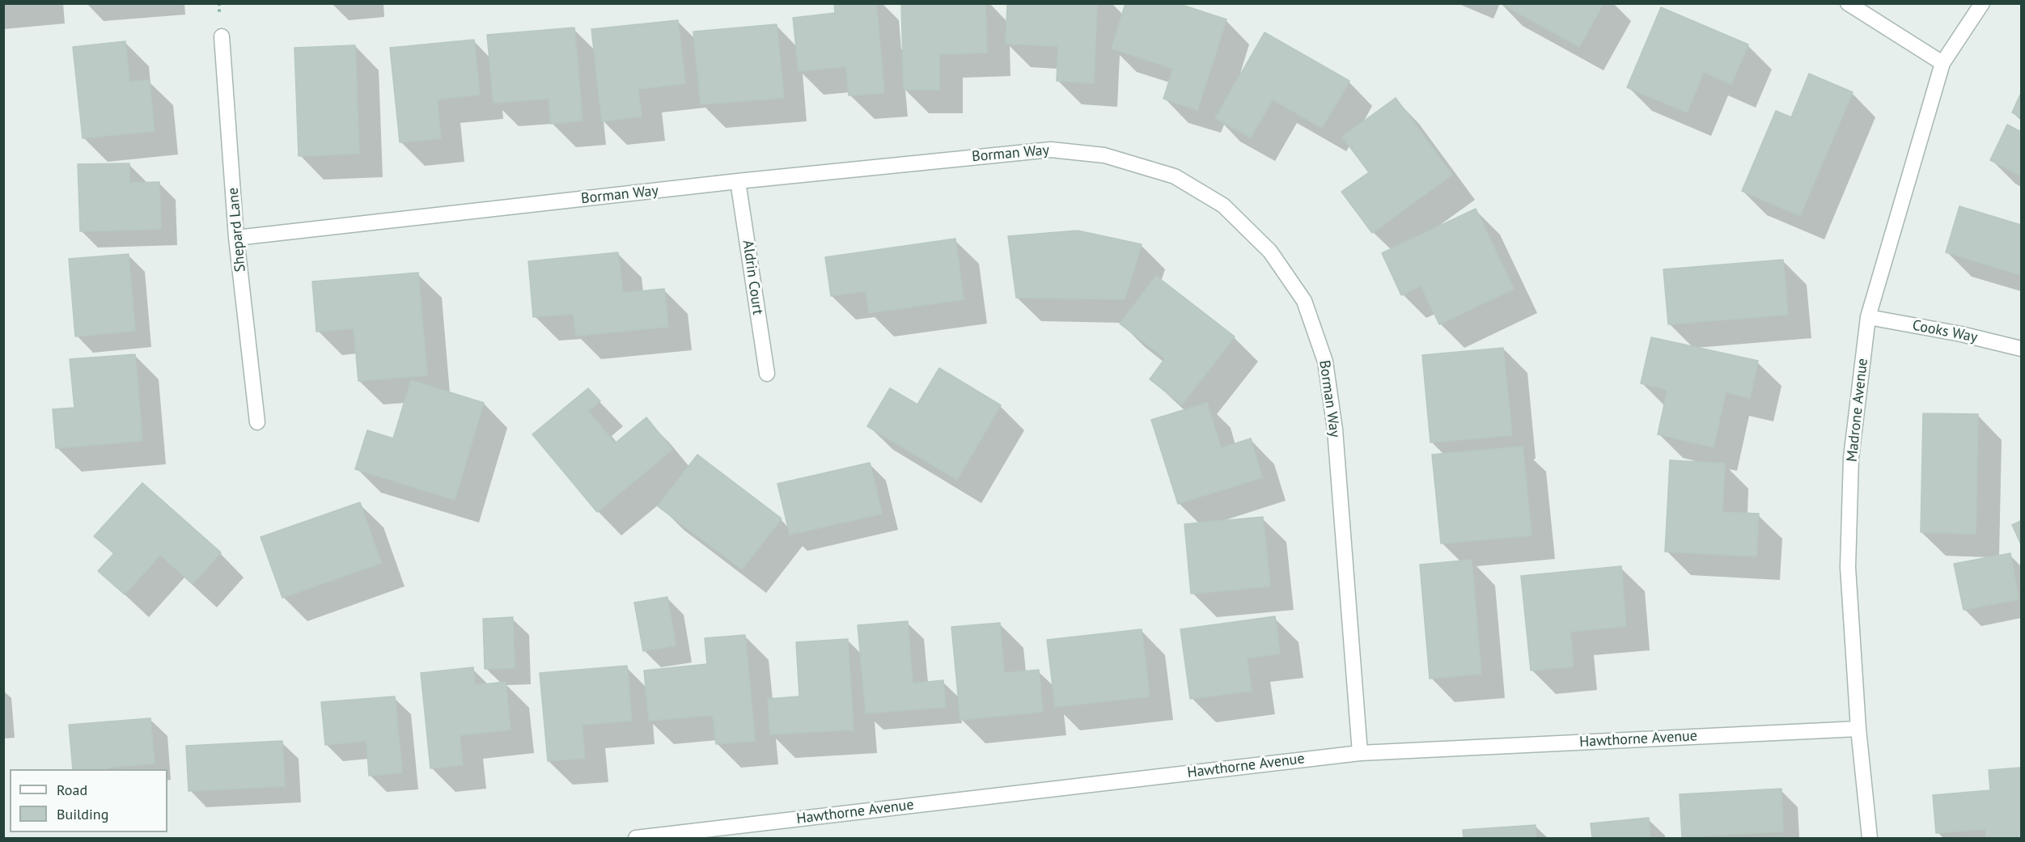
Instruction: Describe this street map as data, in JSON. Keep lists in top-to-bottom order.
{
  "streets": {
    "street": [
      "Borman Way",
      "Shepard Lane",
      "Aldrin Court",
      "Cooks Way",
      "Madrone Avenue",
      "Hawthorne Avenue"
    ]
  },
  "crossings": [
    ["Borman Way", "Shepard Lane"],
    ["Borman Way", "Aldrin Court"],
    ["Borman Way", "Hawthorne Avenue"],
    ["Cooks Way", "Madrone Avenue"],
    ["Madrone Avenue", "Hawthorne Avenue"]
  ],
  "legend": ["Road", "Building"]
}
